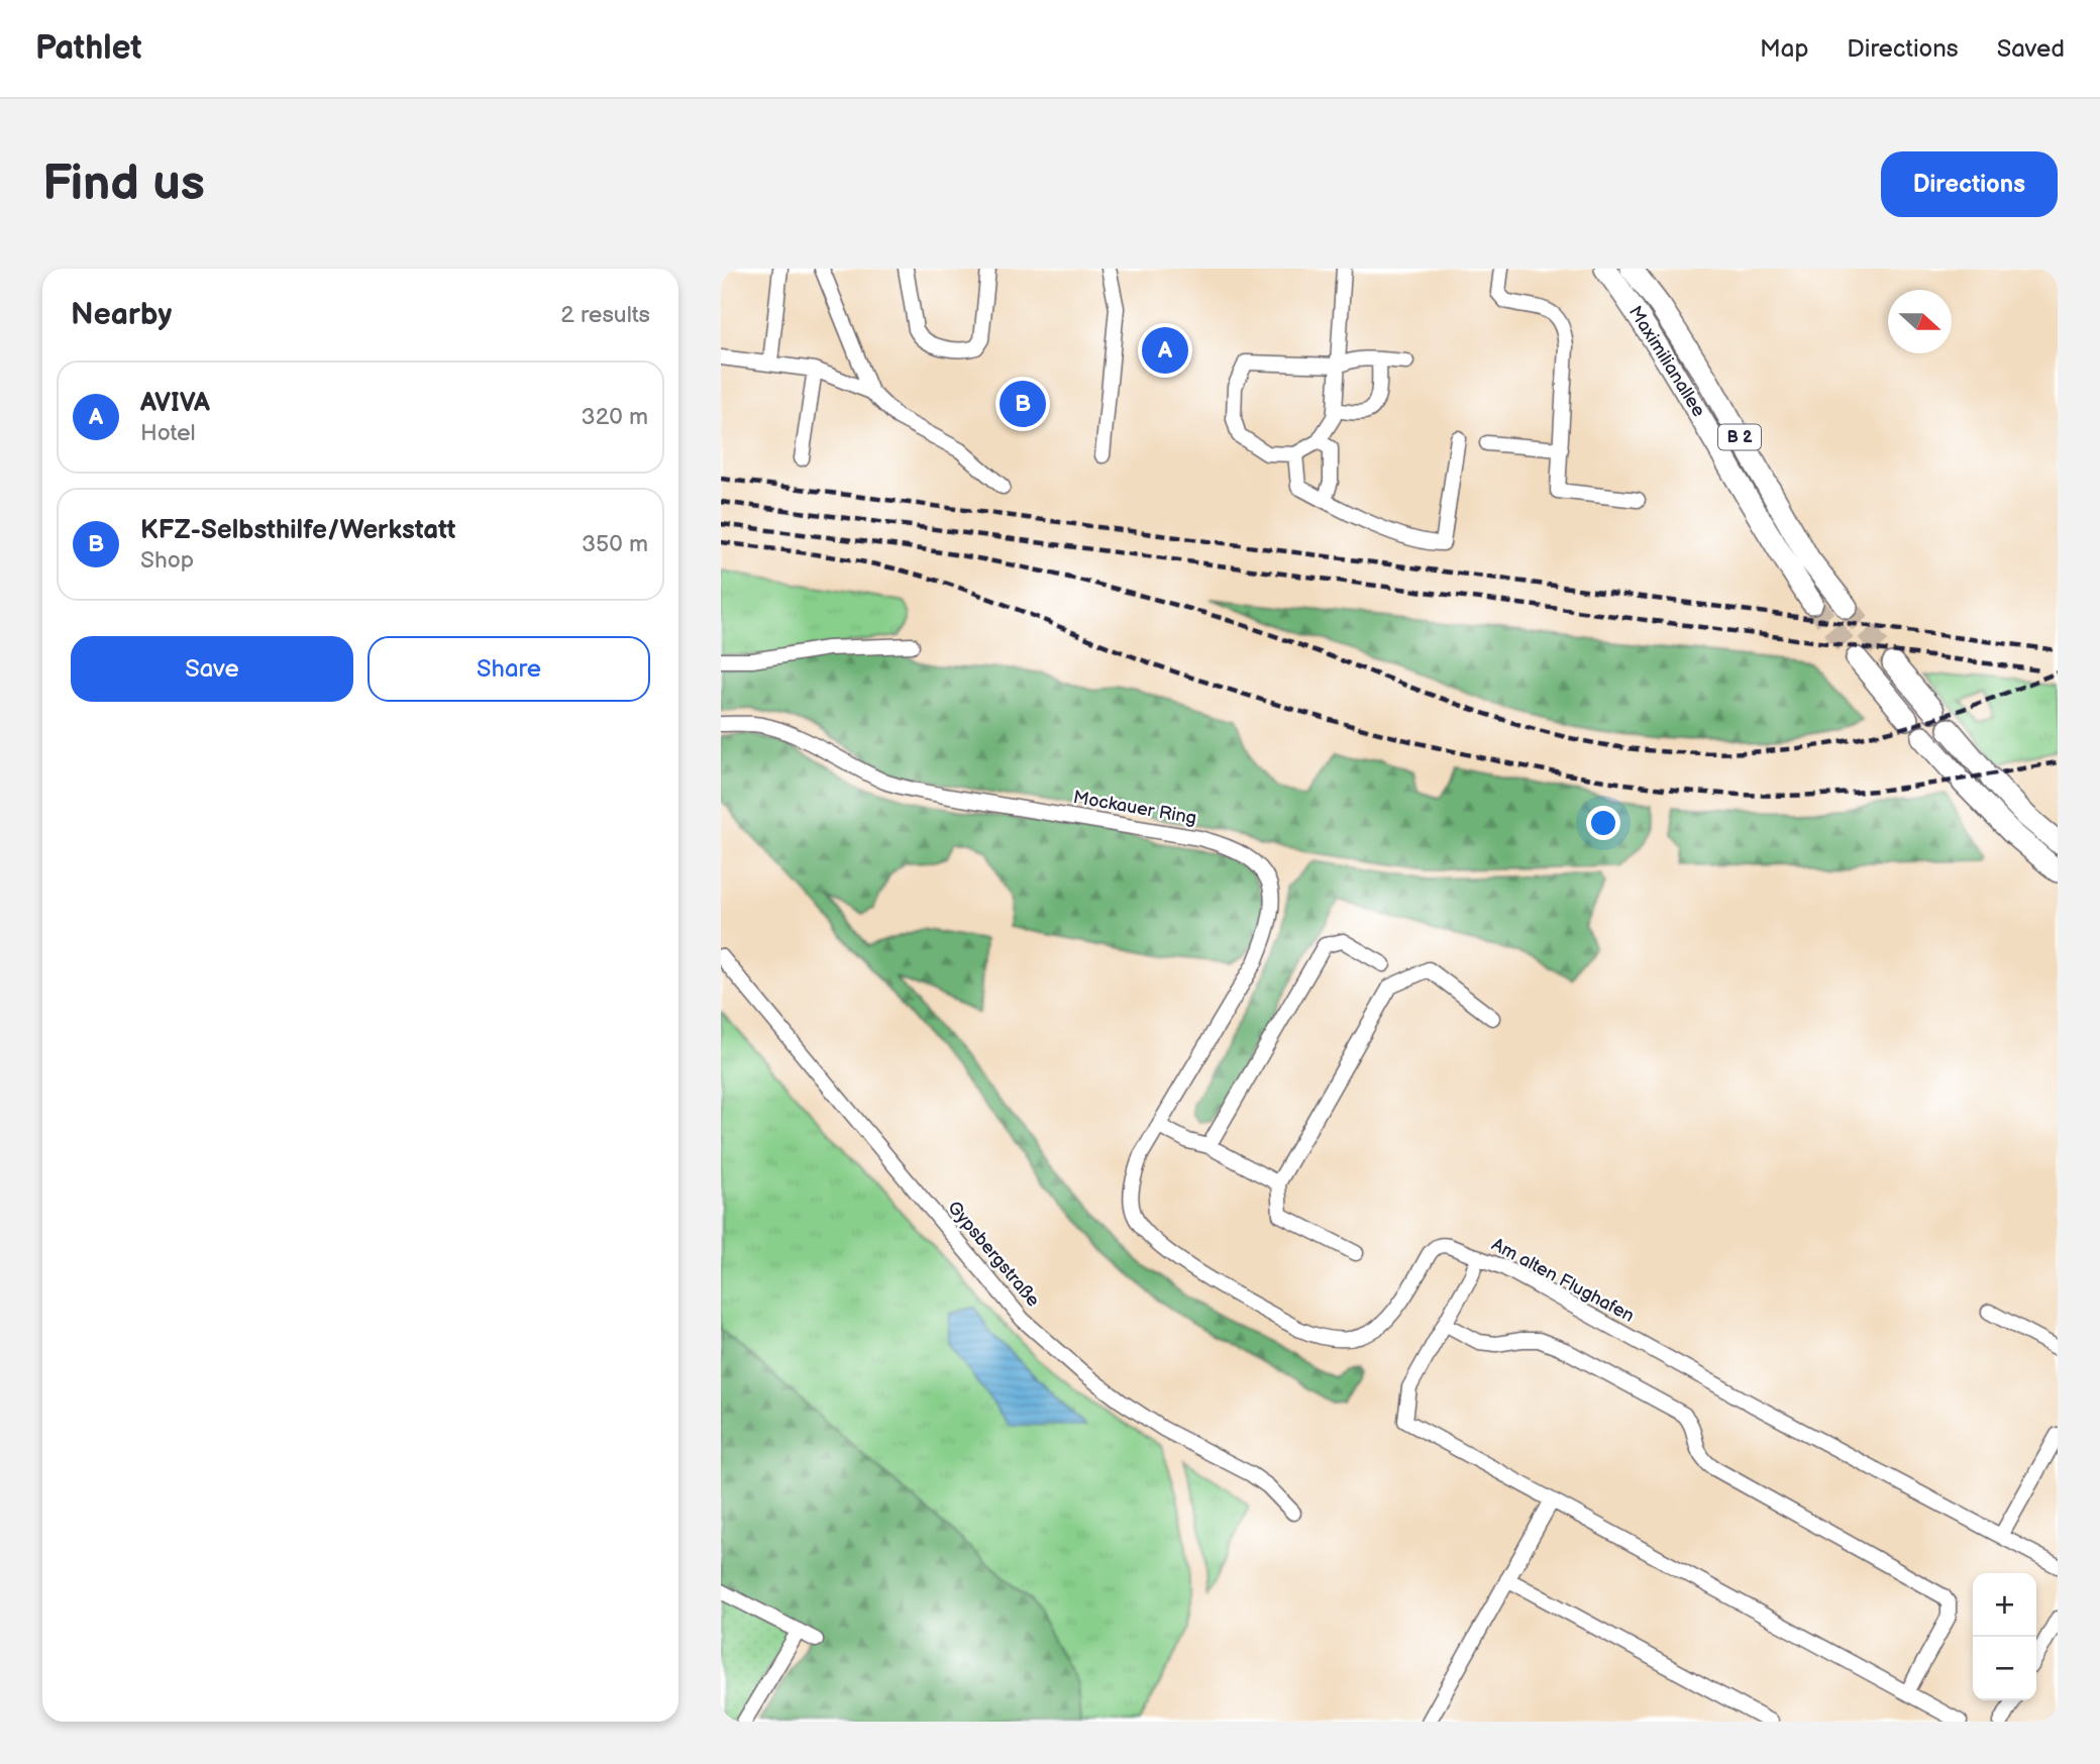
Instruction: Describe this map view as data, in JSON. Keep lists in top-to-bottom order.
{
  "streets": {
    "highway": ["Maximilianallee", "B 2"],
    "street": ["Mockauer Ring", "Gypsbergstraße", "Am alten Flughafen"]
  },
  "crossings": [
    ["Mockauer Ring", "Am alten Flughafen"]
  ],
  "north": "right",
  "page": {
    "header": "Pathlet",
    "nav": ["Map", "Directions", "Saved"],
    "buttons": [
      "Directions",
      ["Save", "Share"]
    ],
    "title": "Find us",
    "heading": ["Nearby", "2 results"],
    "pins": ["A", "B"],
    "list": [
      {
        "mark": "A",
        "name": "AVIVA",
        "note": "Hotel",
        "value": "320 m"
      },
      {
        "mark": "B",
        "name": "KFZ-Selbsthilfe/Werkstatt",
        "note": "Shop",
        "value": "350 m"
      }
    ],
    "map_buttons": ["+", "−"]
  }
}
